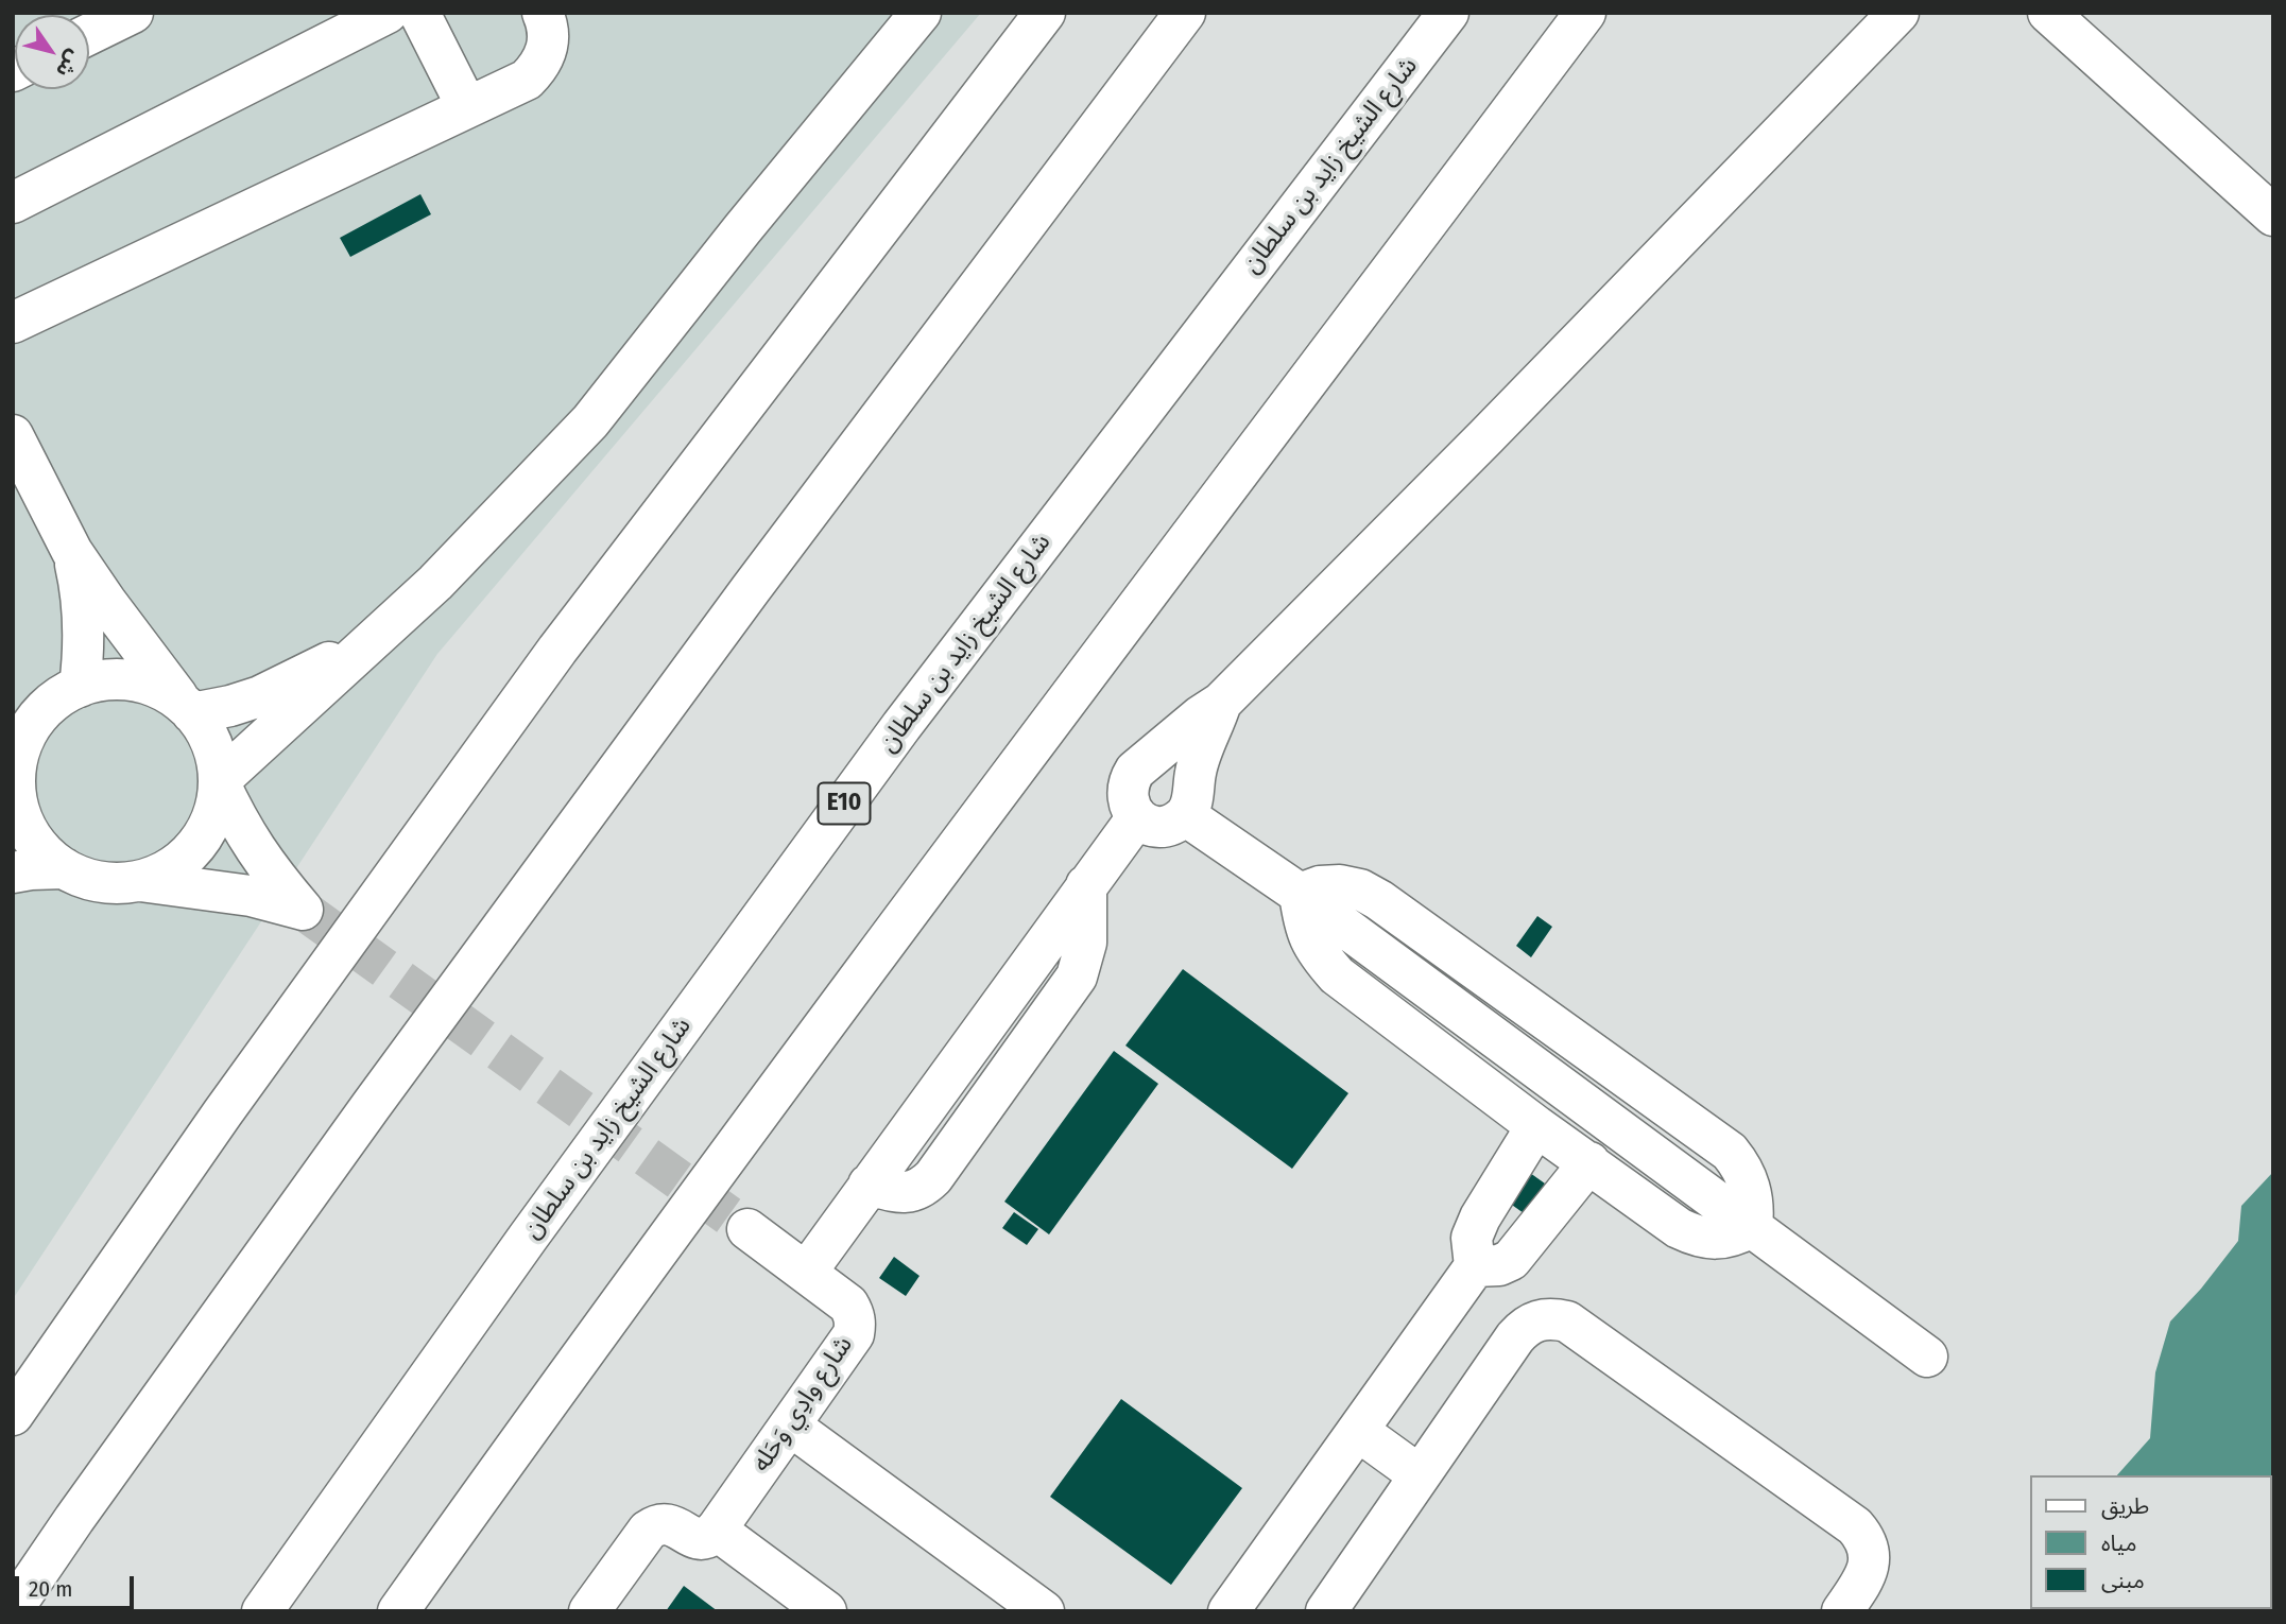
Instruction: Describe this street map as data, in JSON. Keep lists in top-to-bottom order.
{
  "streets": {
    "main road": ["شارع الشيخ زايد بن سلطان", "E10", "شارع وادِي وَحَله"]
  },
  "legend": ["طريق", "مياه", "مبنى"],
  "scale_bar": "20 m",
  "north": "bottom right"
}
